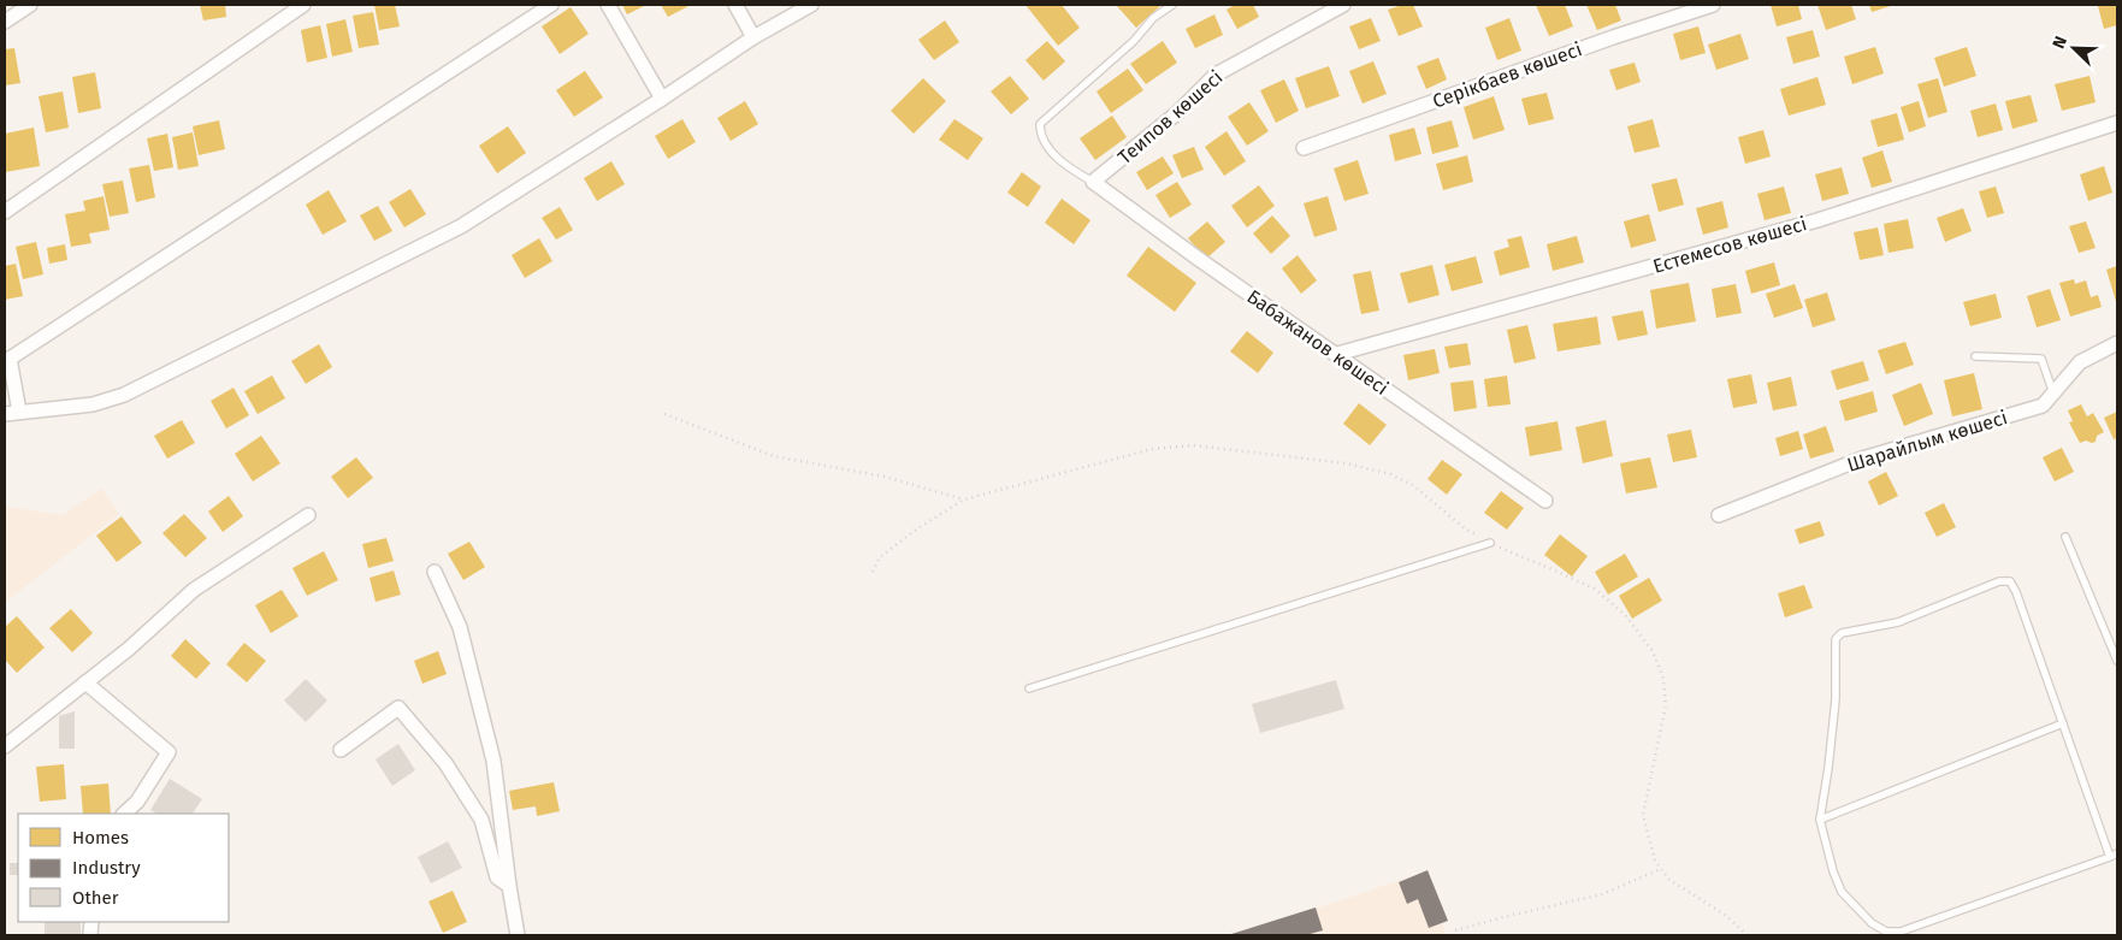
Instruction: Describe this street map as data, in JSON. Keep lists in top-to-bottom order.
{
  "streets": {
    "street": [
      "Серікбаев көшесі",
      "Теипов көшесі",
      "Естемесов көшесі",
      "Бабажанов көшесі",
      "Шарайлым көшесі"
    ]
  },
  "crossings": [
    ["Теипов көшесі", "Бабажанов көшесі"],
    ["Естемесов көшесі", "Бабажанов көшесі"]
  ],
  "legend": ["Homes", "Industry", "Other"],
  "north": "top left"
}
